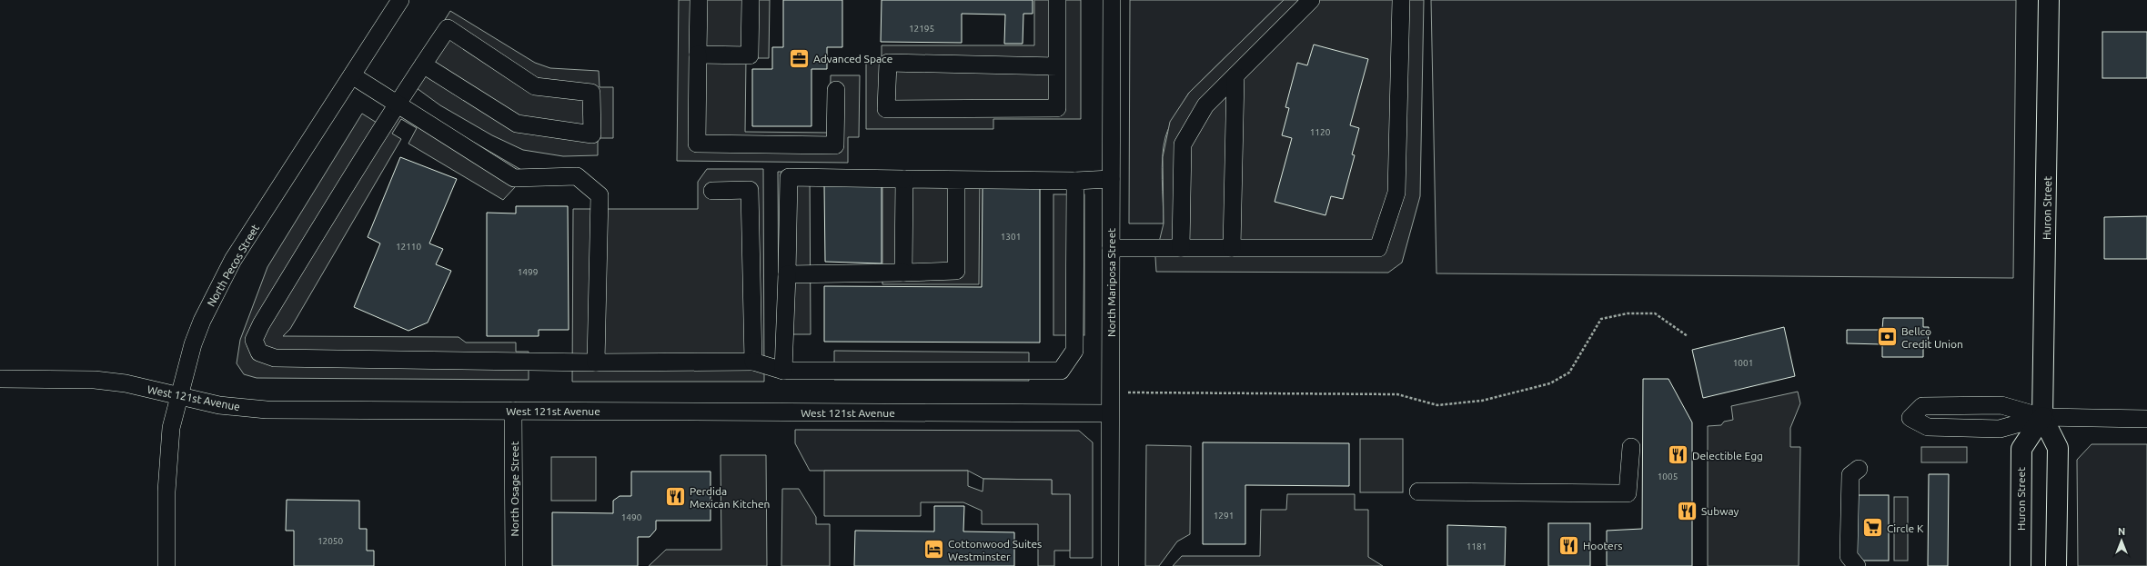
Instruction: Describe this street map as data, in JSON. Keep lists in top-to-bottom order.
{
  "streets": {
    "main road": ["Huron Street"],
    "street": [
      "North Pecos Street",
      "North Mariposa Street",
      "West 121st Avenue",
      "North Osage Street"
    ]
  },
  "crossings": [
    ["North Pecos Street", "West 121st Avenue"],
    ["North Mariposa Street", "West 121st Avenue"],
    ["West 121st Avenue", "North Osage Street"]
  ],
  "places": {
    "office": ["Advanced Space"],
    "bank": ["Bellco Credit Union"],
    "restaurant": [
      "Delectible Egg",
      "Perdida Mexican Kitchen",
      "Subway",
      "Hooters"
    ],
    "supermarket": ["Circle K"],
    "hotel": ["Cottonwood Suites Westminster"]
  },
  "house_numbers": [
    "12195",
    "1120",
    "1301",
    "12110",
    "1499",
    "1001",
    "1005",
    "1291",
    "1490",
    "12050",
    "1181"
  ],
  "north": "top"
}
